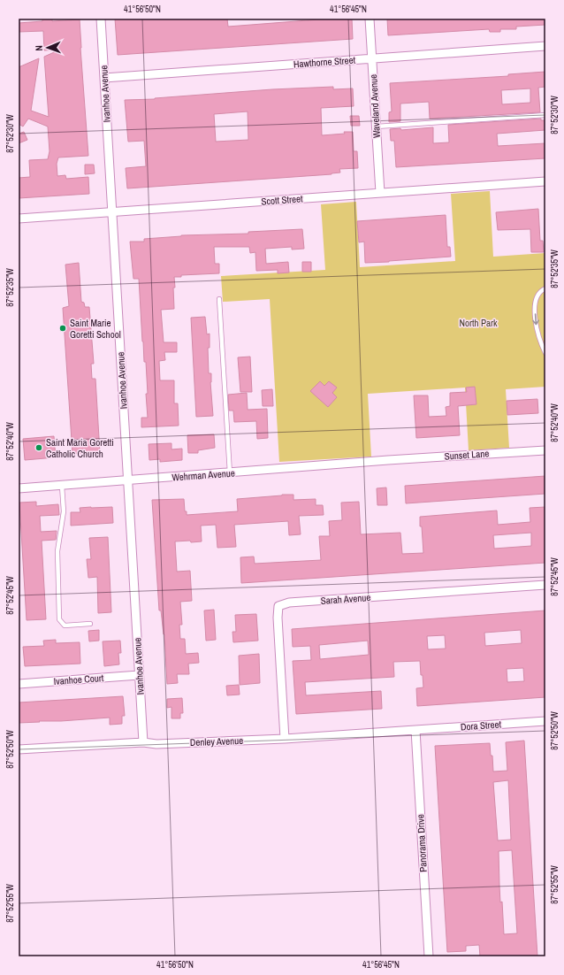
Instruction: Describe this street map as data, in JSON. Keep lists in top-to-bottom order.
{
  "streets": {
    "street": [
      "Hawthorne Street",
      "Ivanhoe Avenue",
      "Waveland Avenue",
      "Scott Street",
      "Sunset Lane",
      "Wehrman Avenue",
      "Sarah Avenue",
      "Ivanhoe Court",
      "Dora Street",
      "Denley Avenue",
      "Panorama Drive"
    ]
  },
  "crossings": [
    ["Hawthorne Street", "Ivanhoe Avenue"],
    ["Hawthorne Street", "Waveland Avenue"],
    ["Ivanhoe Avenue", "Scott Street"],
    ["Ivanhoe Avenue", "Wehrman Avenue"],
    ["Ivanhoe Avenue", "Ivanhoe Court"],
    ["Ivanhoe Avenue", "Denley Avenue"],
    ["Waveland Avenue", "Scott Street"],
    ["Sunset Lane", "Wehrman Avenue"],
    ["Sarah Avenue", "Denley Avenue"],
    ["Dora Street", "Denley Avenue"],
    ["Dora Street", "Panorama Drive"],
    ["Denley Avenue", "Panorama Drive"]
  ],
  "parks": ["North Park"],
  "places": ["Saint Marie Goretti School", "Saint Maria Goretti Catholic Church"],
  "north": "left",
  "coordinates": [
    "41°56'50\"N",
    "41°56'45\"N",
    "87°52'30\"W",
    "87°52'35\"W",
    "87°52'40\"W",
    "87°52'45\"W",
    "87°52'50\"W",
    "87°52'55\"W"
  ]
}
